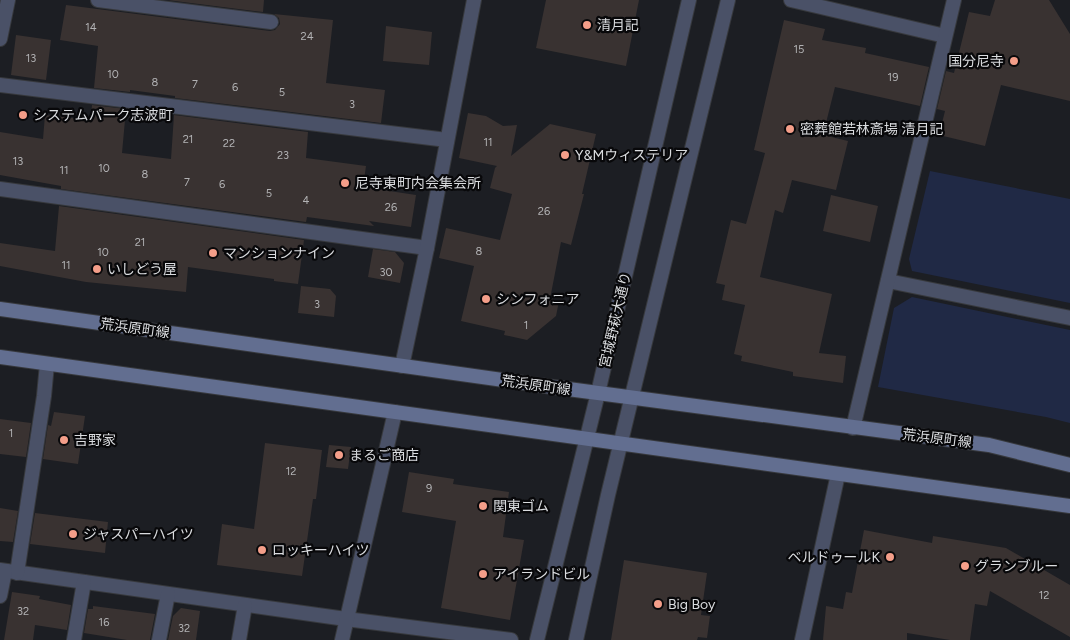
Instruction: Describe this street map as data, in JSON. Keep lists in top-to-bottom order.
{
  "streets": {
    "main road": ["荒浜原町線"],
    "street": ["宮城野萩大通り"]
  },
  "crossings": [
    ["宮城野萩大通り", "荒浜原町線"]
  ],
  "places": [
    "清月記",
    "国分尼寺",
    "システムパーク志波町",
    "密葬館若林斎場 清月記",
    "Y&Mウィステリア",
    "尼寺東町内会集会所",
    "マンションナイン",
    "いしどう屋",
    "シンフォニア",
    "吉野家",
    "まるご商店",
    "関東ゴム",
    "ジャスパーハイツ",
    "ロッキーハイツ",
    "ベルドゥールK",
    "グランブルー",
    "アイランドビル",
    "Big Boy"
  ],
  "house_numbers": [
    "14",
    "24",
    "15",
    "13",
    "10",
    "19",
    "8",
    "7",
    "6",
    "5",
    "3",
    "21",
    "11",
    "22",
    "23",
    "13",
    "10",
    "11",
    "8",
    "7",
    "6",
    "5",
    "4",
    "26",
    "26",
    "21",
    "8",
    "10",
    "11",
    "30",
    "3",
    "1",
    "1",
    "12",
    "9",
    "12",
    "32",
    "16",
    "32"
  ]
}
